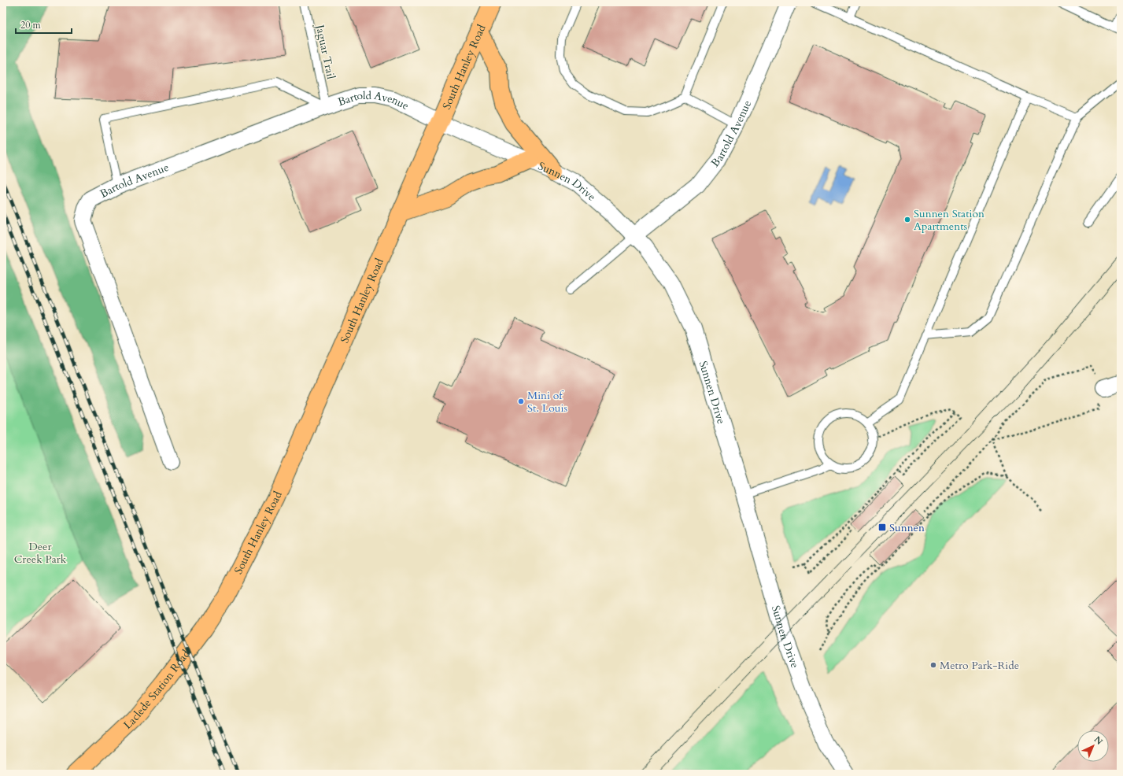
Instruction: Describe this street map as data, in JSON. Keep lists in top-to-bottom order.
{
  "streets": {
    "main road": ["South Hanley Road", "Laclede Station Road"],
    "street": ["Bartold Avenue", "Sunnen Drive"],
    "lane": ["Jaguar Trail"]
  },
  "crossings": [
    ["Jaguar Trail", "Bartold Avenue"],
    ["South Hanley Road", "Bartold Avenue"],
    ["South Hanley Road", "Sunnen Drive"],
    ["South Hanley Road", "Laclede Station Road"],
    ["Bartold Avenue", "Sunnen Drive"]
  ],
  "parks": ["Deer Creek Park"],
  "places": {
    "other": ["Sunnen Station Apartments", "Mini of St. Louis", "Metro Park-Ride"],
    "transit": ["Sunnen"]
  },
  "scale_bar": "20 m",
  "north": "top right"
}
